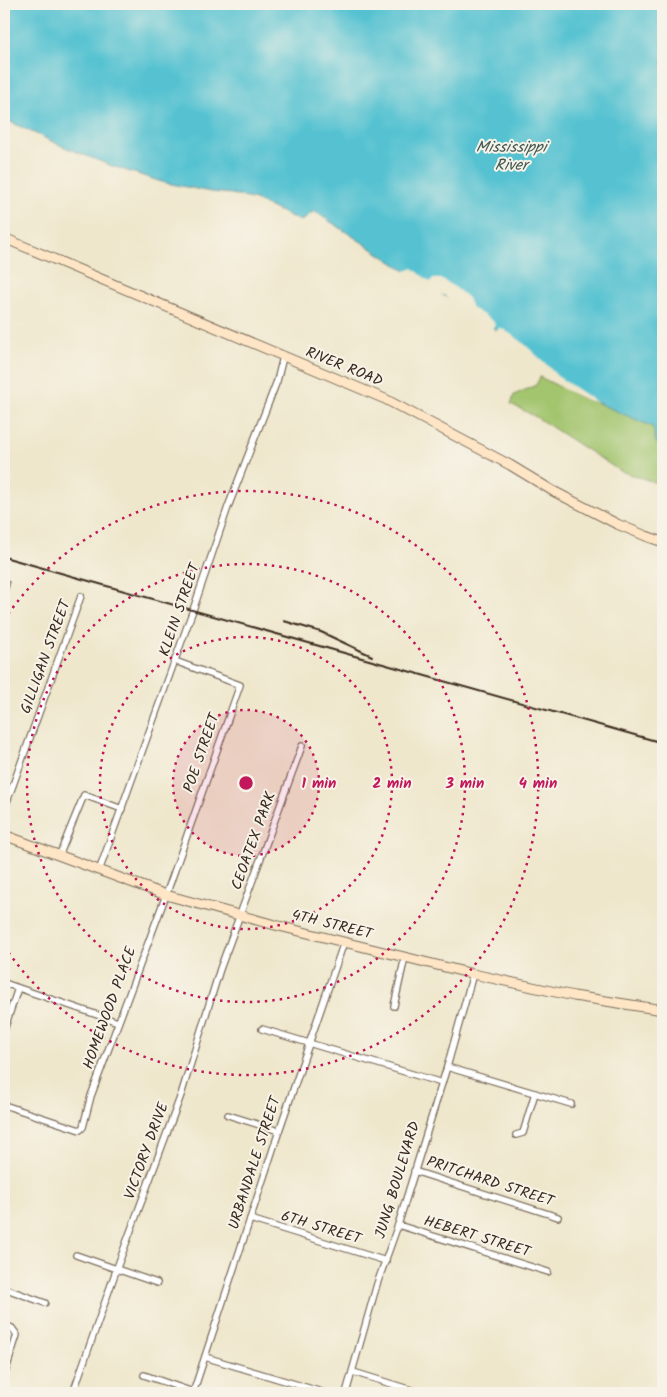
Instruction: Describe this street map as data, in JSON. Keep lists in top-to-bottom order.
{
  "streets": {
    "main road": ["RIVER ROAD", "4TH STREET"],
    "street": [
      "KLEIN STREET",
      "GILLIGAN STREET",
      "POE STREET",
      "CEOATEX PARK",
      "HOMEWOOD PLACE",
      "VICTORY DRIVE",
      "URBANDALE STREET",
      "JUNG BOULEVARD",
      "PRITCHARD STREET",
      "6TH STREET",
      "HEBERT STREET"
    ]
  },
  "crossings": [
    ["RIVER ROAD", "KLEIN STREET"],
    ["KLEIN STREET", "POE STREET"],
    ["KLEIN STREET", "4TH STREET"],
    ["POE STREET", "4TH STREET"],
    ["POE STREET", "HOMEWOOD PLACE"],
    ["CEOATEX PARK", "4TH STREET"],
    ["CEOATEX PARK", "VICTORY DRIVE"],
    ["4TH STREET", "HOMEWOOD PLACE"],
    ["4TH STREET", "VICTORY DRIVE"],
    ["4TH STREET", "URBANDALE STREET"],
    ["4TH STREET", "JUNG BOULEVARD"],
    ["URBANDALE STREET", "6TH STREET"],
    ["JUNG BOULEVARD", "PRITCHARD STREET"],
    ["JUNG BOULEVARD", "6TH STREET"],
    ["JUNG BOULEVARD", "HEBERT STREET"]
  ],
  "water": ["Mississippi River"],
  "rings": [
    "1 min",
    "2 min",
    "3 min",
    "4 min"
  ]
}
